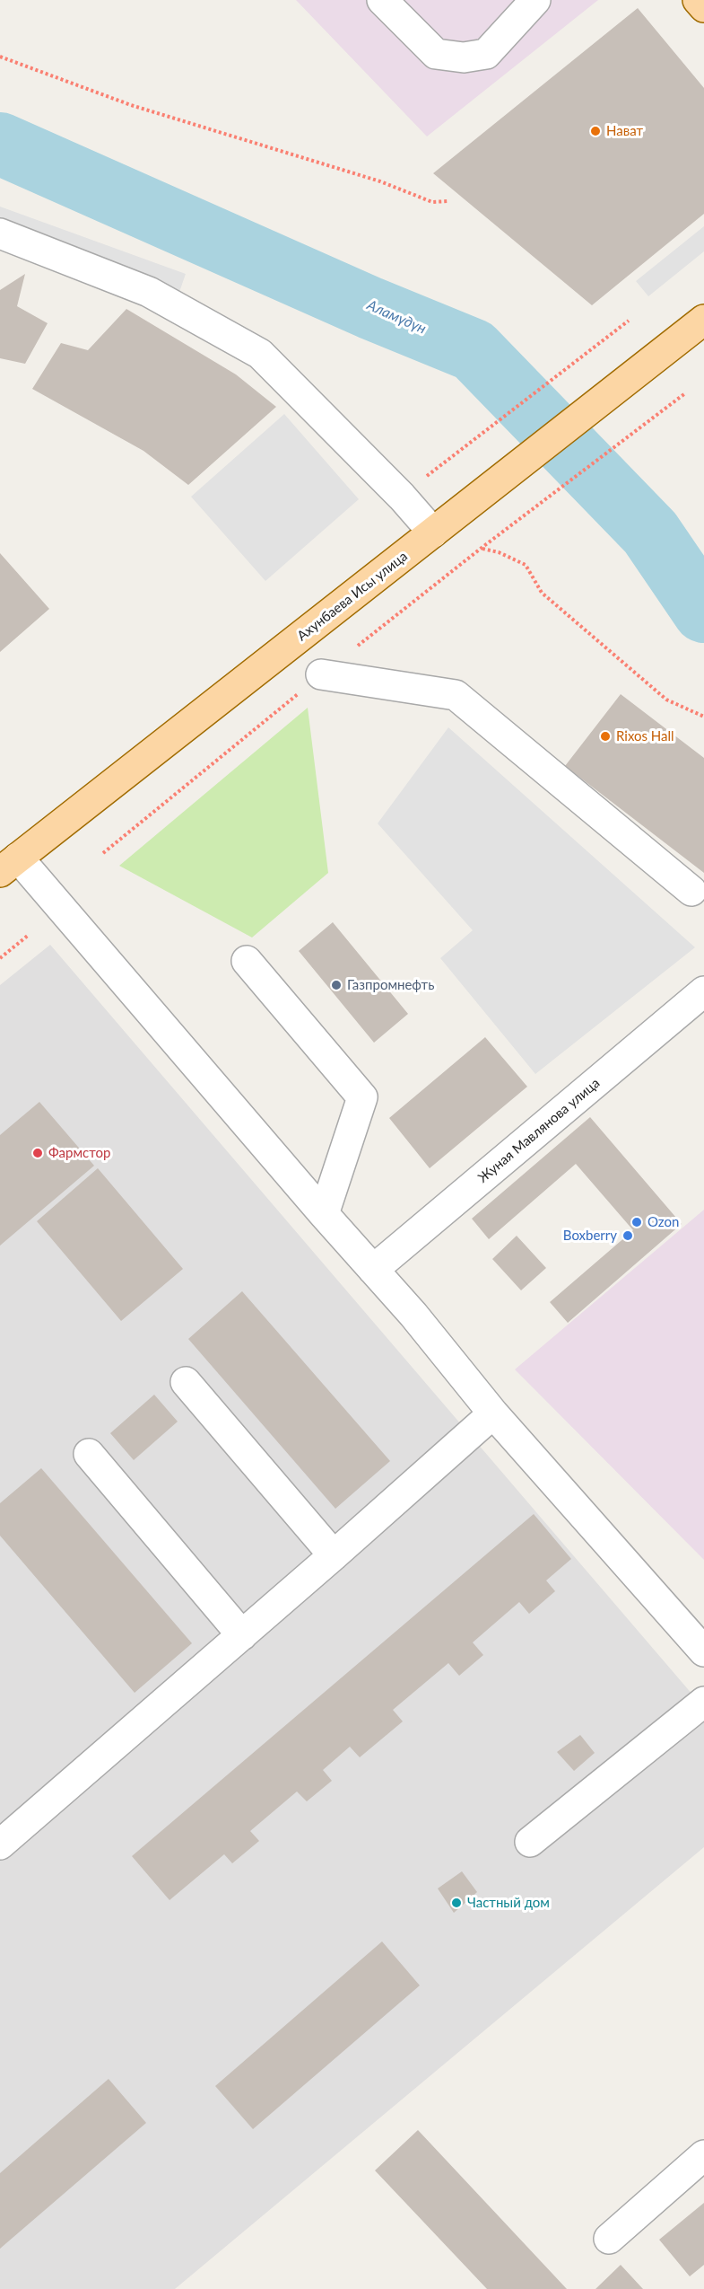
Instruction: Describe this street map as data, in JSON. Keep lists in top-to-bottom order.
{
  "streets": {
    "main road": ["Ахунбаева Исы улица"],
    "street": ["Жуная Мавлянова улица"]
  },
  "water": ["Аламүдүн"],
  "places": [
    "Нават",
    "Rixos Hall",
    "Газпромнефть",
    "Фармстор",
    "Ozon",
    "Boxberry",
    "Частный дом"
  ]
}
